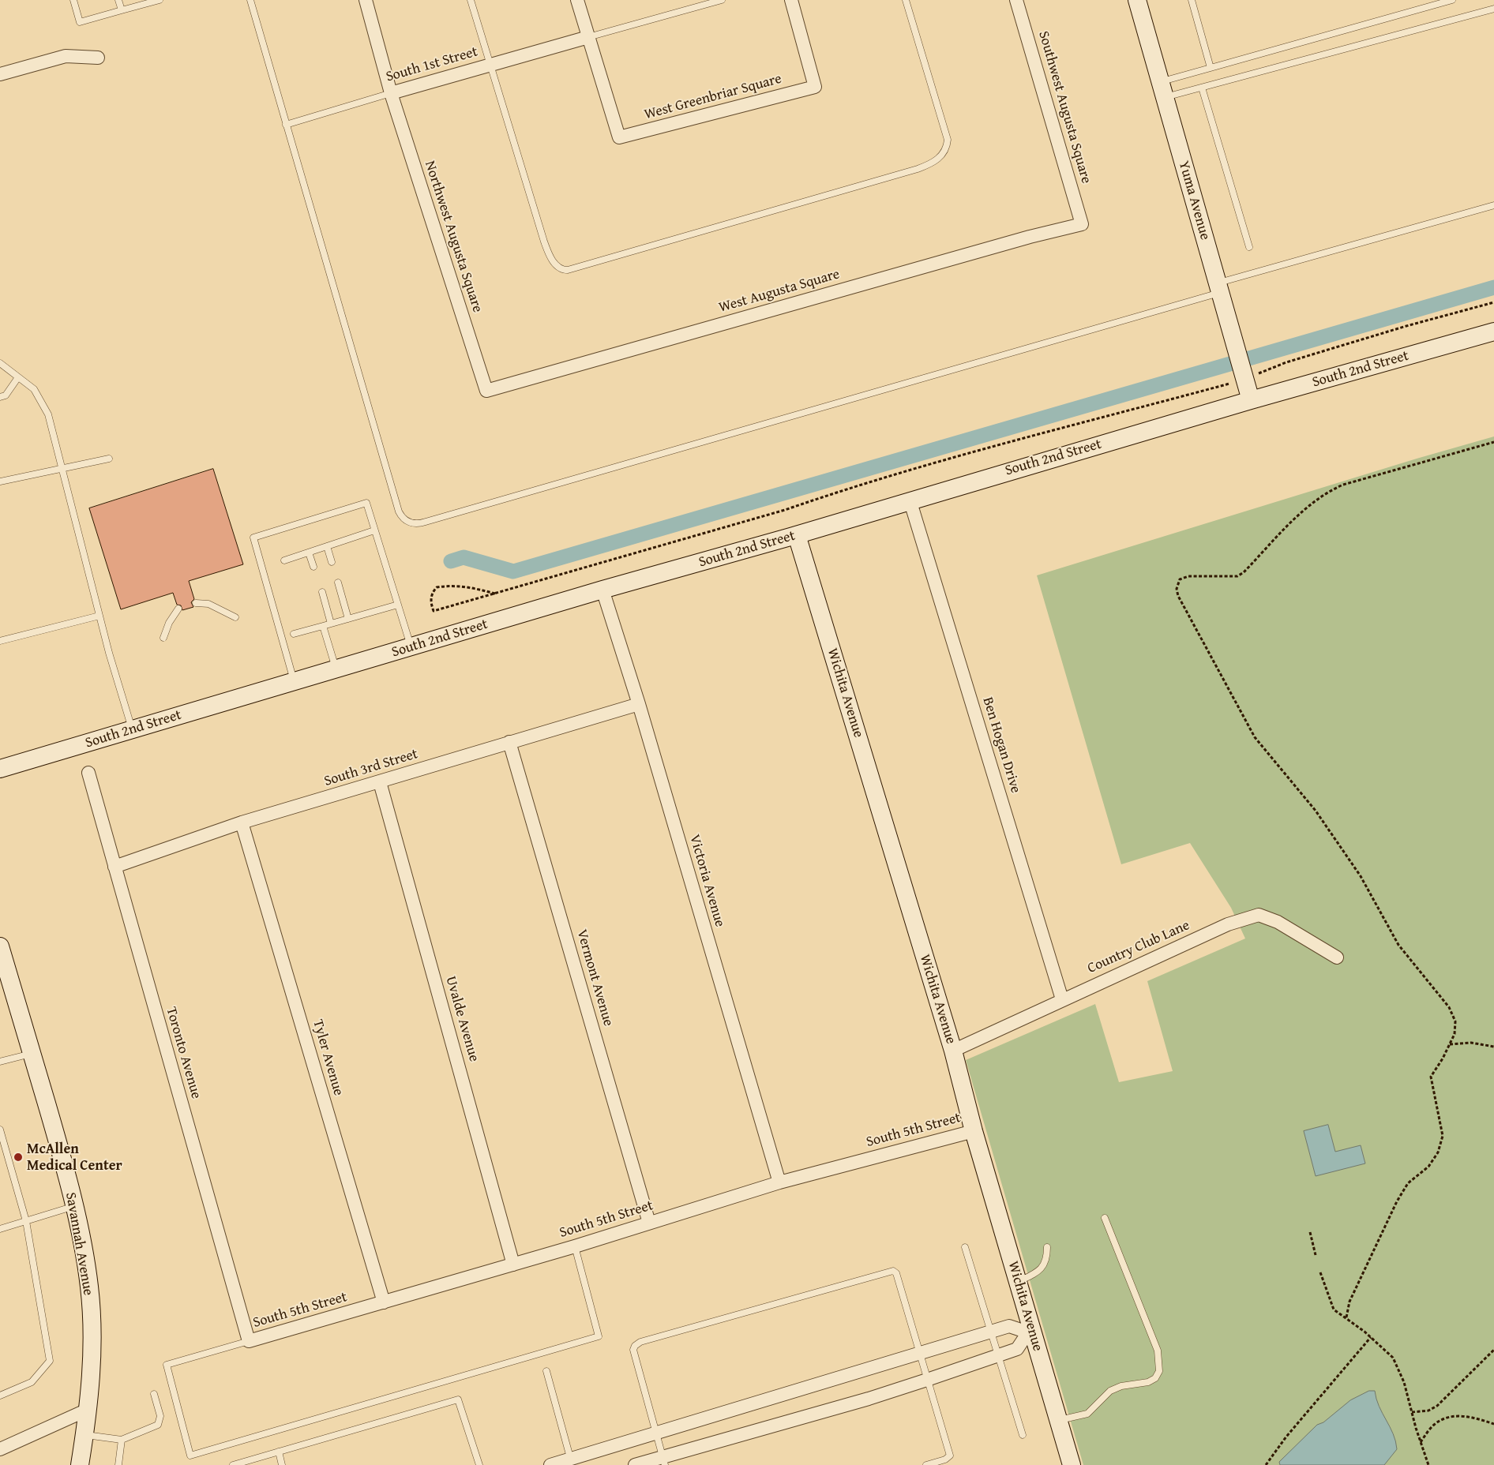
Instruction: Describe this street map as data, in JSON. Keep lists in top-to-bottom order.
{
  "streets": {
    "main road": [
      "Yuma Avenue",
      "South 2nd Street",
      "Wichita Avenue",
      "Savannah Avenue"
    ],
    "street": [
      "South 1st Street",
      "West Greenbriar Square",
      "Southwest Augusta Square",
      "Northwest Augusta Square",
      "West Augusta Square",
      "Ben Hogan Drive",
      "South 3rd Street",
      "Victoria Avenue",
      "Country Club Lane",
      "Vermont Avenue",
      "Uvalde Avenue",
      "Toronto Avenue",
      "Tyler Avenue",
      "South 5th Street"
    ]
  },
  "crossings": [
    ["South 1st Street", "West Greenbriar Square"],
    ["South 1st Street", "Northwest Augusta Square"],
    ["Southwest Augusta Square", "West Augusta Square"],
    ["Yuma Avenue", "South 2nd Street"],
    ["Northwest Augusta Square", "West Augusta Square"],
    ["South 2nd Street", "Wichita Avenue"],
    ["South 2nd Street", "Ben Hogan Drive"],
    ["South 2nd Street", "Victoria Avenue"],
    ["Wichita Avenue", "Country Club Lane"],
    ["Wichita Avenue", "South 5th Street"],
    ["Ben Hogan Drive", "Country Club Lane"],
    ["South 3rd Street", "Victoria Avenue"],
    ["South 3rd Street", "Vermont Avenue"],
    ["South 3rd Street", "Uvalde Avenue"],
    ["South 3rd Street", "Toronto Avenue"],
    ["South 3rd Street", "Tyler Avenue"],
    ["Victoria Avenue", "South 5th Street"],
    ["Vermont Avenue", "South 5th Street"],
    ["Uvalde Avenue", "South 5th Street"],
    ["Toronto Avenue", "South 5th Street"],
    ["Tyler Avenue", "South 5th Street"]
  ],
  "places": ["McAllen Medical Center"]
}
